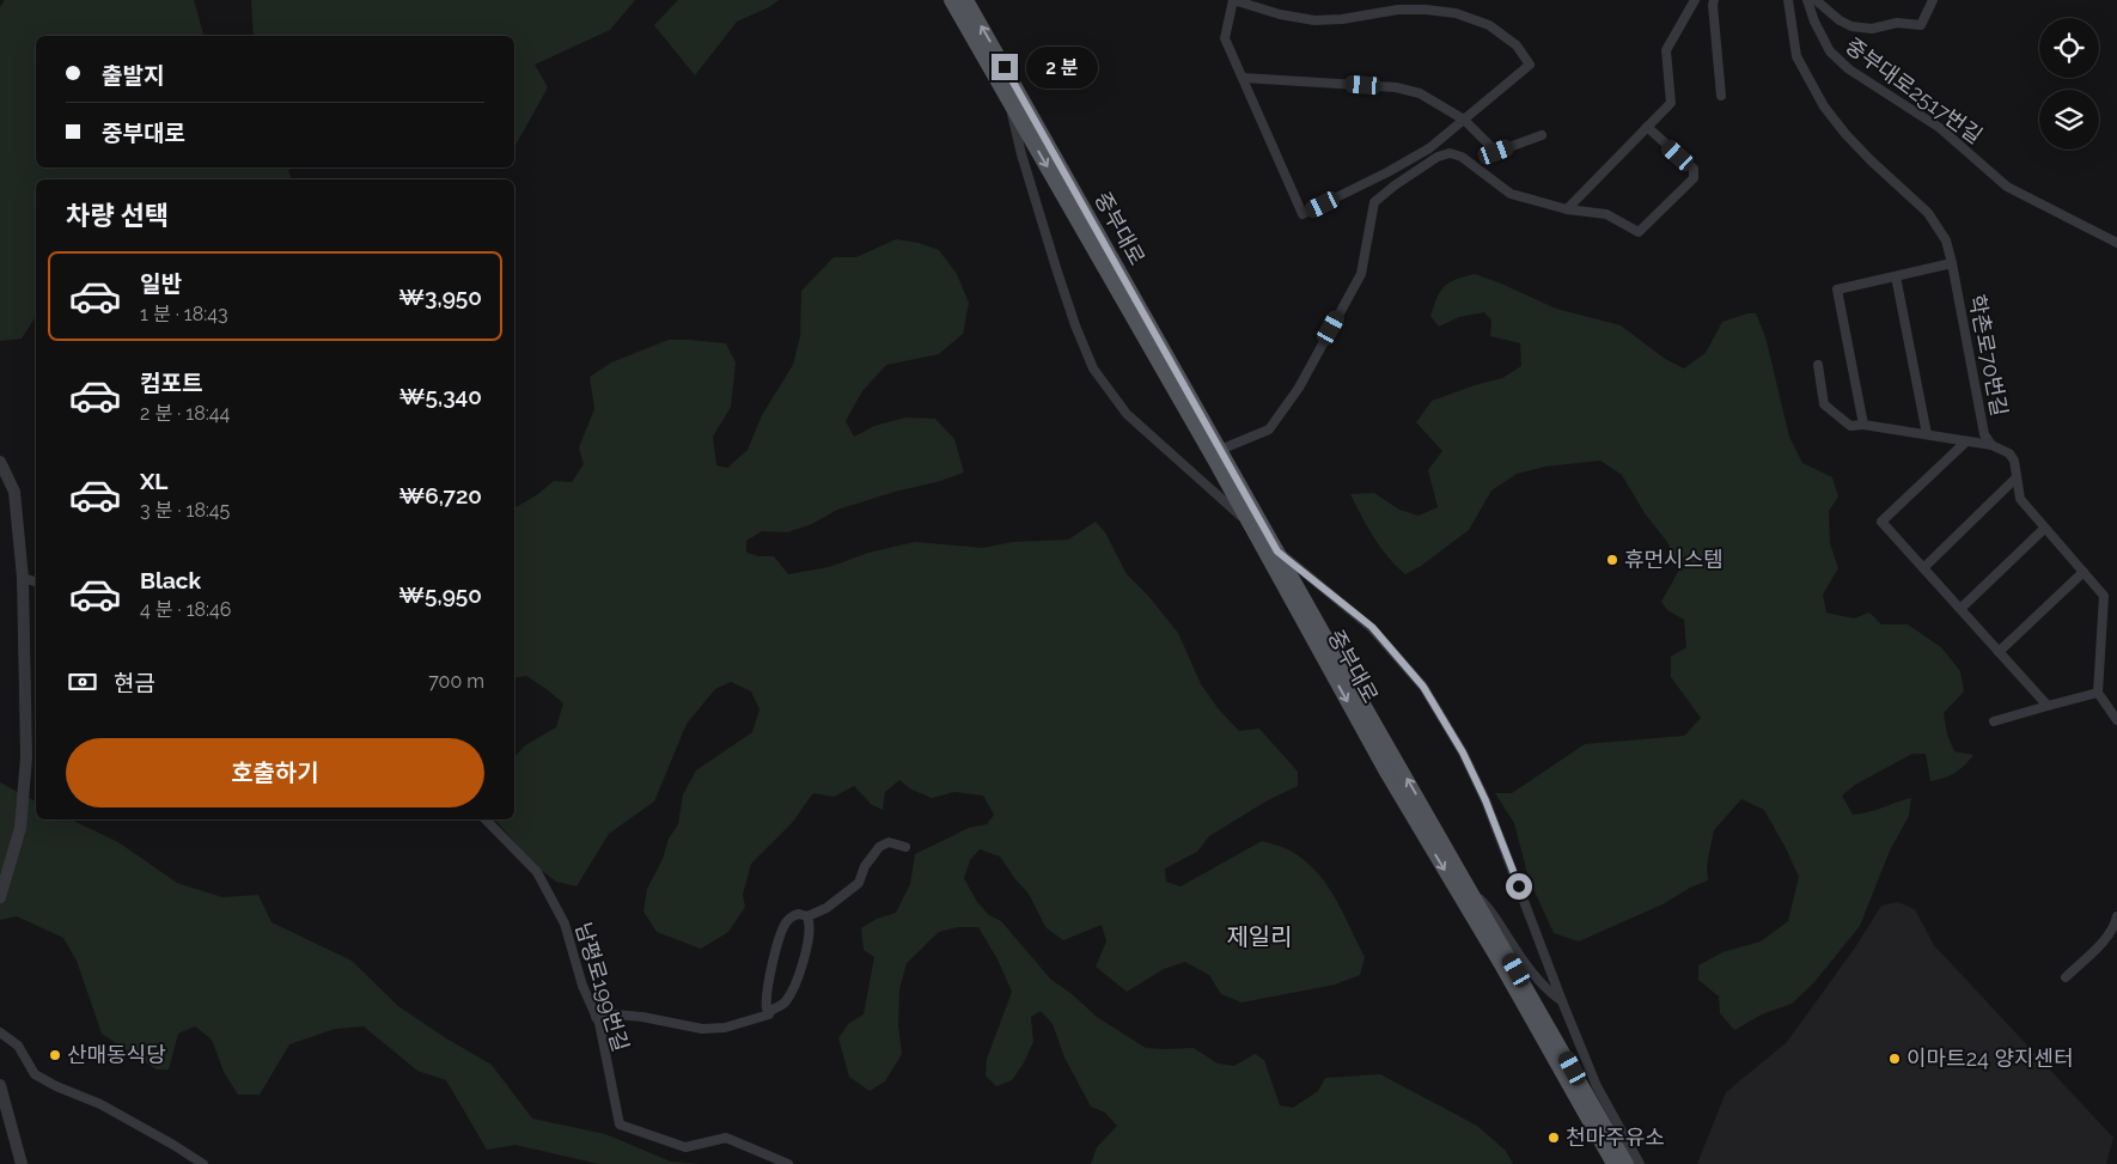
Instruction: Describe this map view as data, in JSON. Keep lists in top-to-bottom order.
{
  "streets": {
    "main road": ["중부대로"],
    "street": ["중부대로2517번길", "학촌로70번길", "남평로199번길"]
  },
  "districts": ["제일리"],
  "places": [
    "휴먼시스템",
    "산매동식당",
    "이마트24 양지센터",
    "천마주유소"
  ],
  "page": {
    "banner": ["출발지", "중부대로"],
    "bubble": "2 분",
    "heading": "차량 선택",
    "list": [
      {
        "name": "일반",
        "note": "1 분 · 18:43",
        "value": "₩3,950"
      },
      {
        "name": "컴포트",
        "note": "2 분 · 18:44",
        "value": "₩5,340"
      },
      {
        "name": "XL",
        "note": "3 분 · 18:45",
        "value": "₩6,720"
      },
      {
        "name": "Black",
        "note": "4 분 · 18:46",
        "value": "₩5,950"
      }
    ],
    "pay": ["현금", "700 m"],
    "buttons": "호출하기"
  }
}
